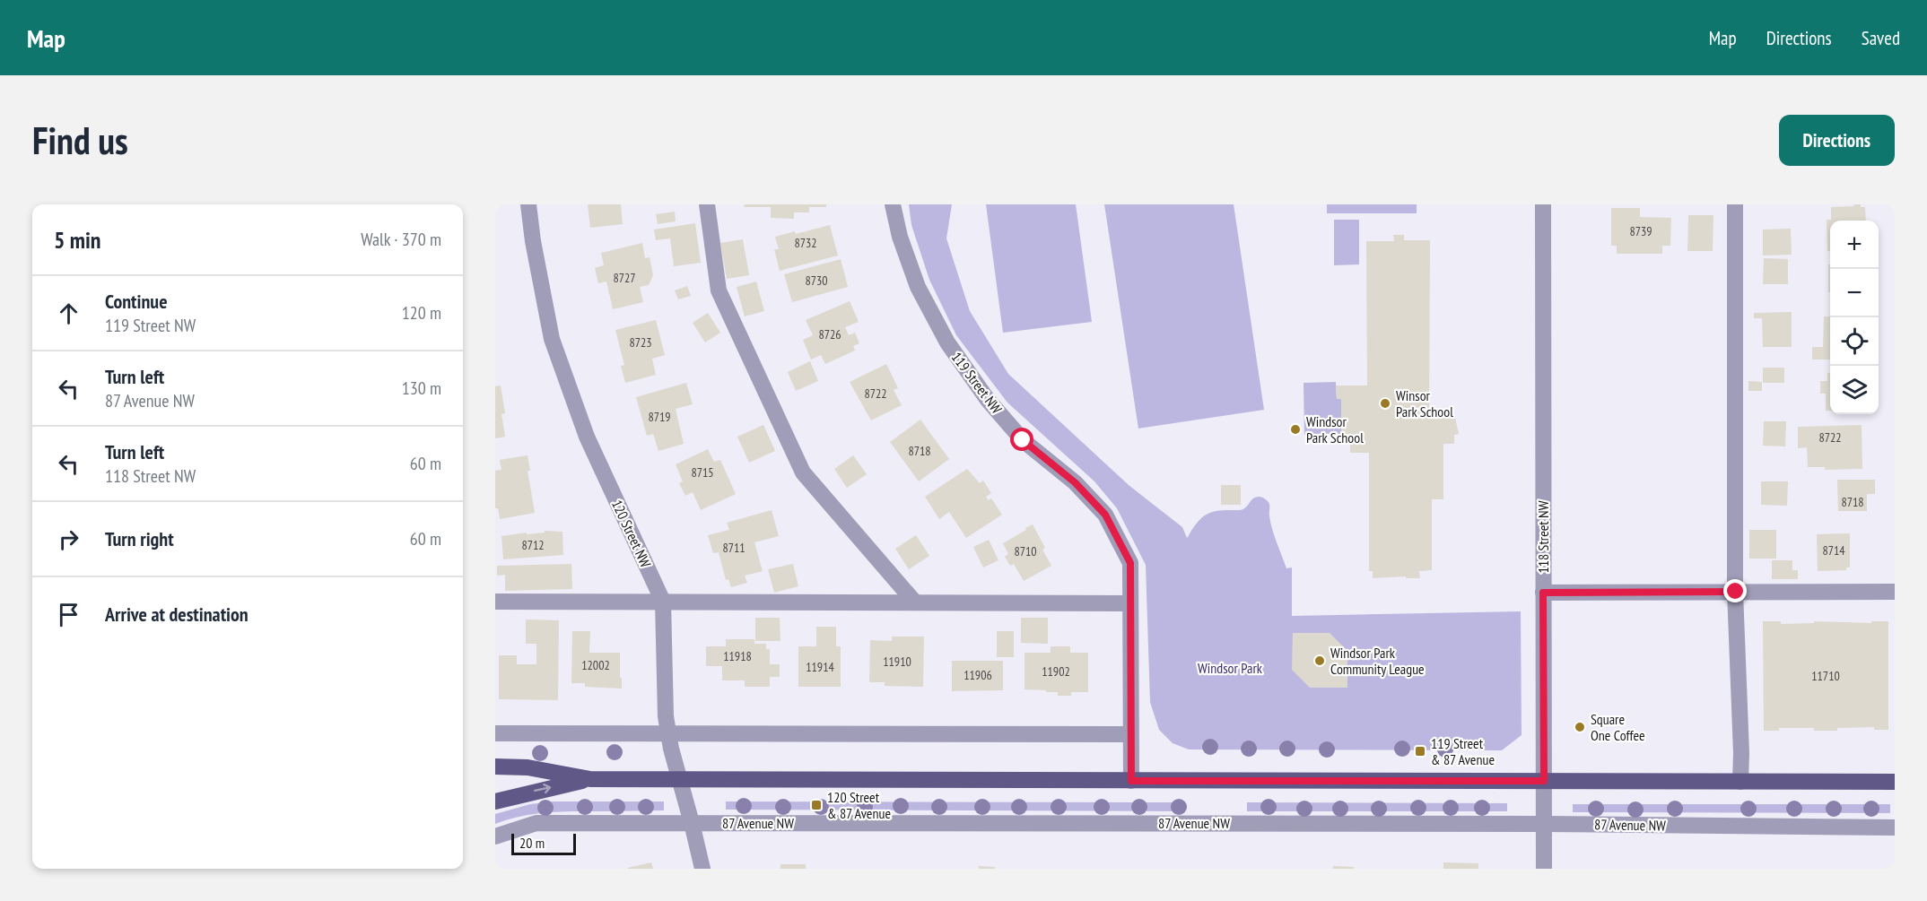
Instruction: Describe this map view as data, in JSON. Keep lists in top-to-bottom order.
{
  "streets": {
    "street": [
      "119 Street NW",
      "120 Street NW",
      "118 Street NW",
      "87 Avenue NW"
    ]
  },
  "crossings": [
    ["120 Street NW", "87 Avenue NW"],
    ["118 Street NW", "87 Avenue NW"]
  ],
  "parks": ["Windsor Park"],
  "places": {
    "other": [
      "Winsor Park School",
      "Windsor Park School",
      "Windsor Park Community League",
      "Square One Coffee"
    ],
    "transit": ["119 Street & 87 Avenue", "120 Street & 87 Avenue"]
  },
  "house_numbers": [
    "8739",
    "8732",
    "8727",
    "8730",
    "8726",
    "8723",
    "8722",
    "8719",
    "8722",
    "8718",
    "8715",
    "8718",
    "8712",
    "8711",
    "8714",
    "8710",
    "11918",
    "11910",
    "12002",
    "11914",
    "11902",
    "11906",
    "11710"
  ],
  "scale_bar": "20 m",
  "page": {
    "header": "Map",
    "nav": ["Map", "Directions", "Saved"],
    "buttons": "Directions",
    "title": "Find us",
    "heading": ["5 min", "Walk · 370 m"],
    "map_buttons": ["+", "−"],
    "list": [
      ["Continue", "119 Street NW", "120 m"],
      ["Turn left", "87 Avenue NW", "130 m"],
      ["Turn left", "118 Street NW", "60 m"],
      ["Turn right", "60 m"],
      "Arrive at destination"
    ],
    "scale": "20 m"
  }
}
